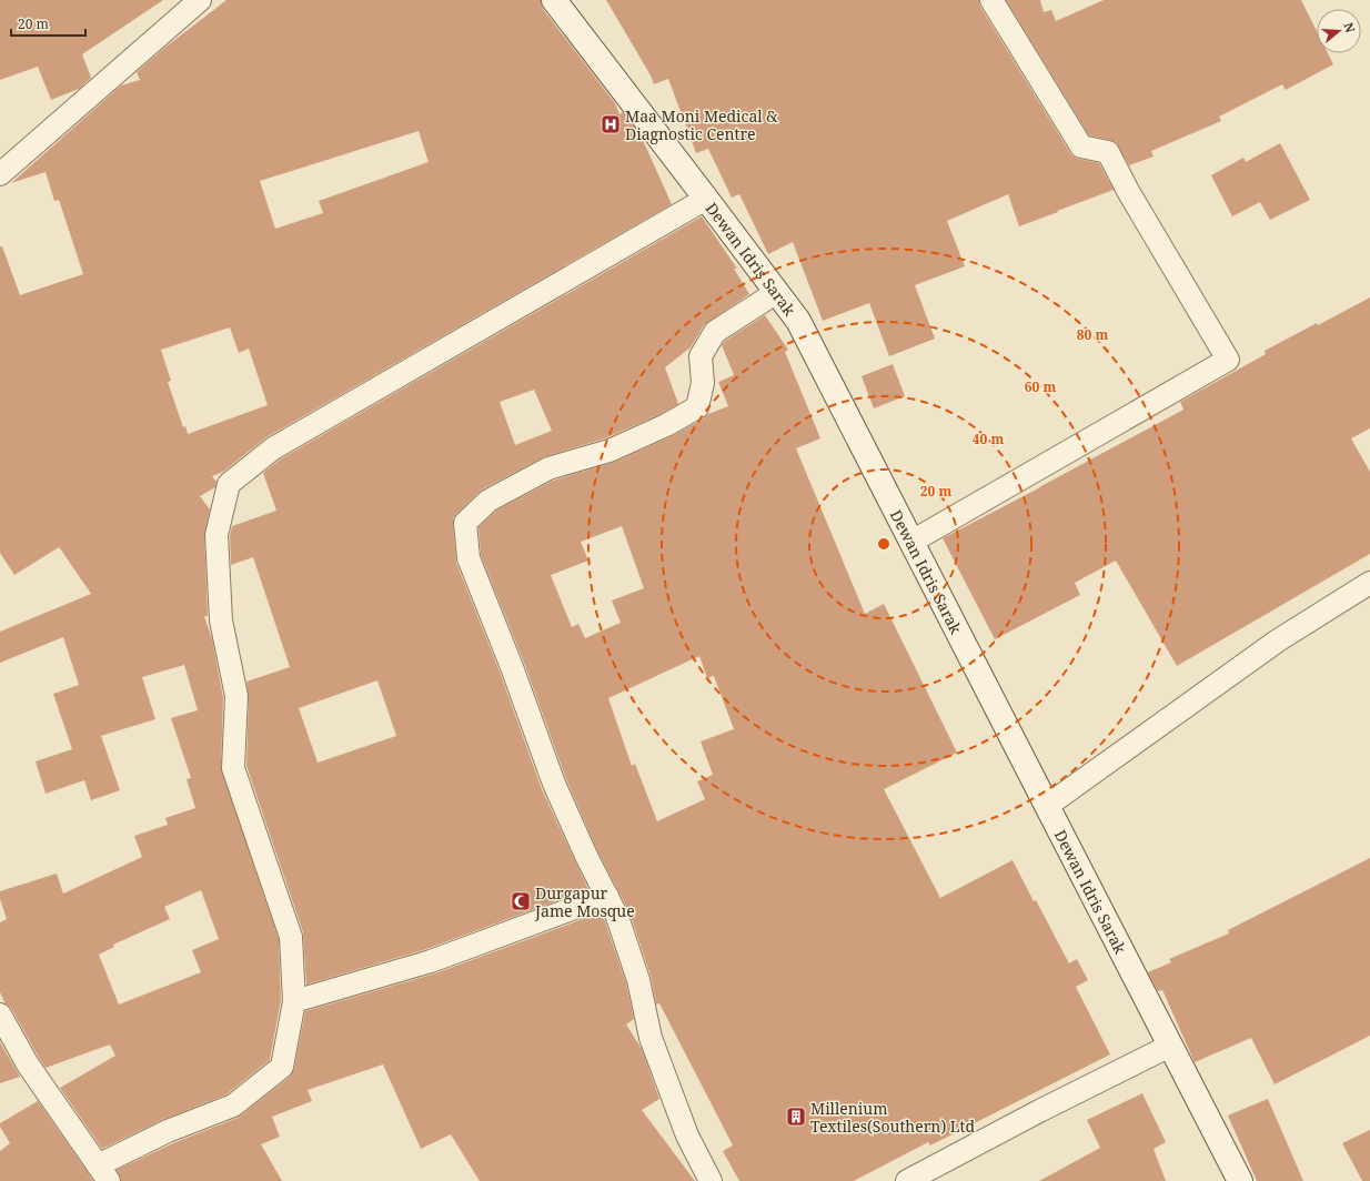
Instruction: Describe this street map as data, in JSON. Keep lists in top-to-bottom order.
{
  "streets": {
    "main road": ["Dewan Idris Sarak"]
  },
  "places": {
    "hospital": ["Maa Moni Medical & Diagnostic Centre"],
    "mosque": ["Durgapur Jame Mosque"],
    "building": ["Millenium Textiles(Southern) Ltd"]
  },
  "scale_bar": "20 m",
  "north": "right",
  "rings": [
    "80 m",
    "60 m",
    "40 m",
    "20 m"
  ]
}
